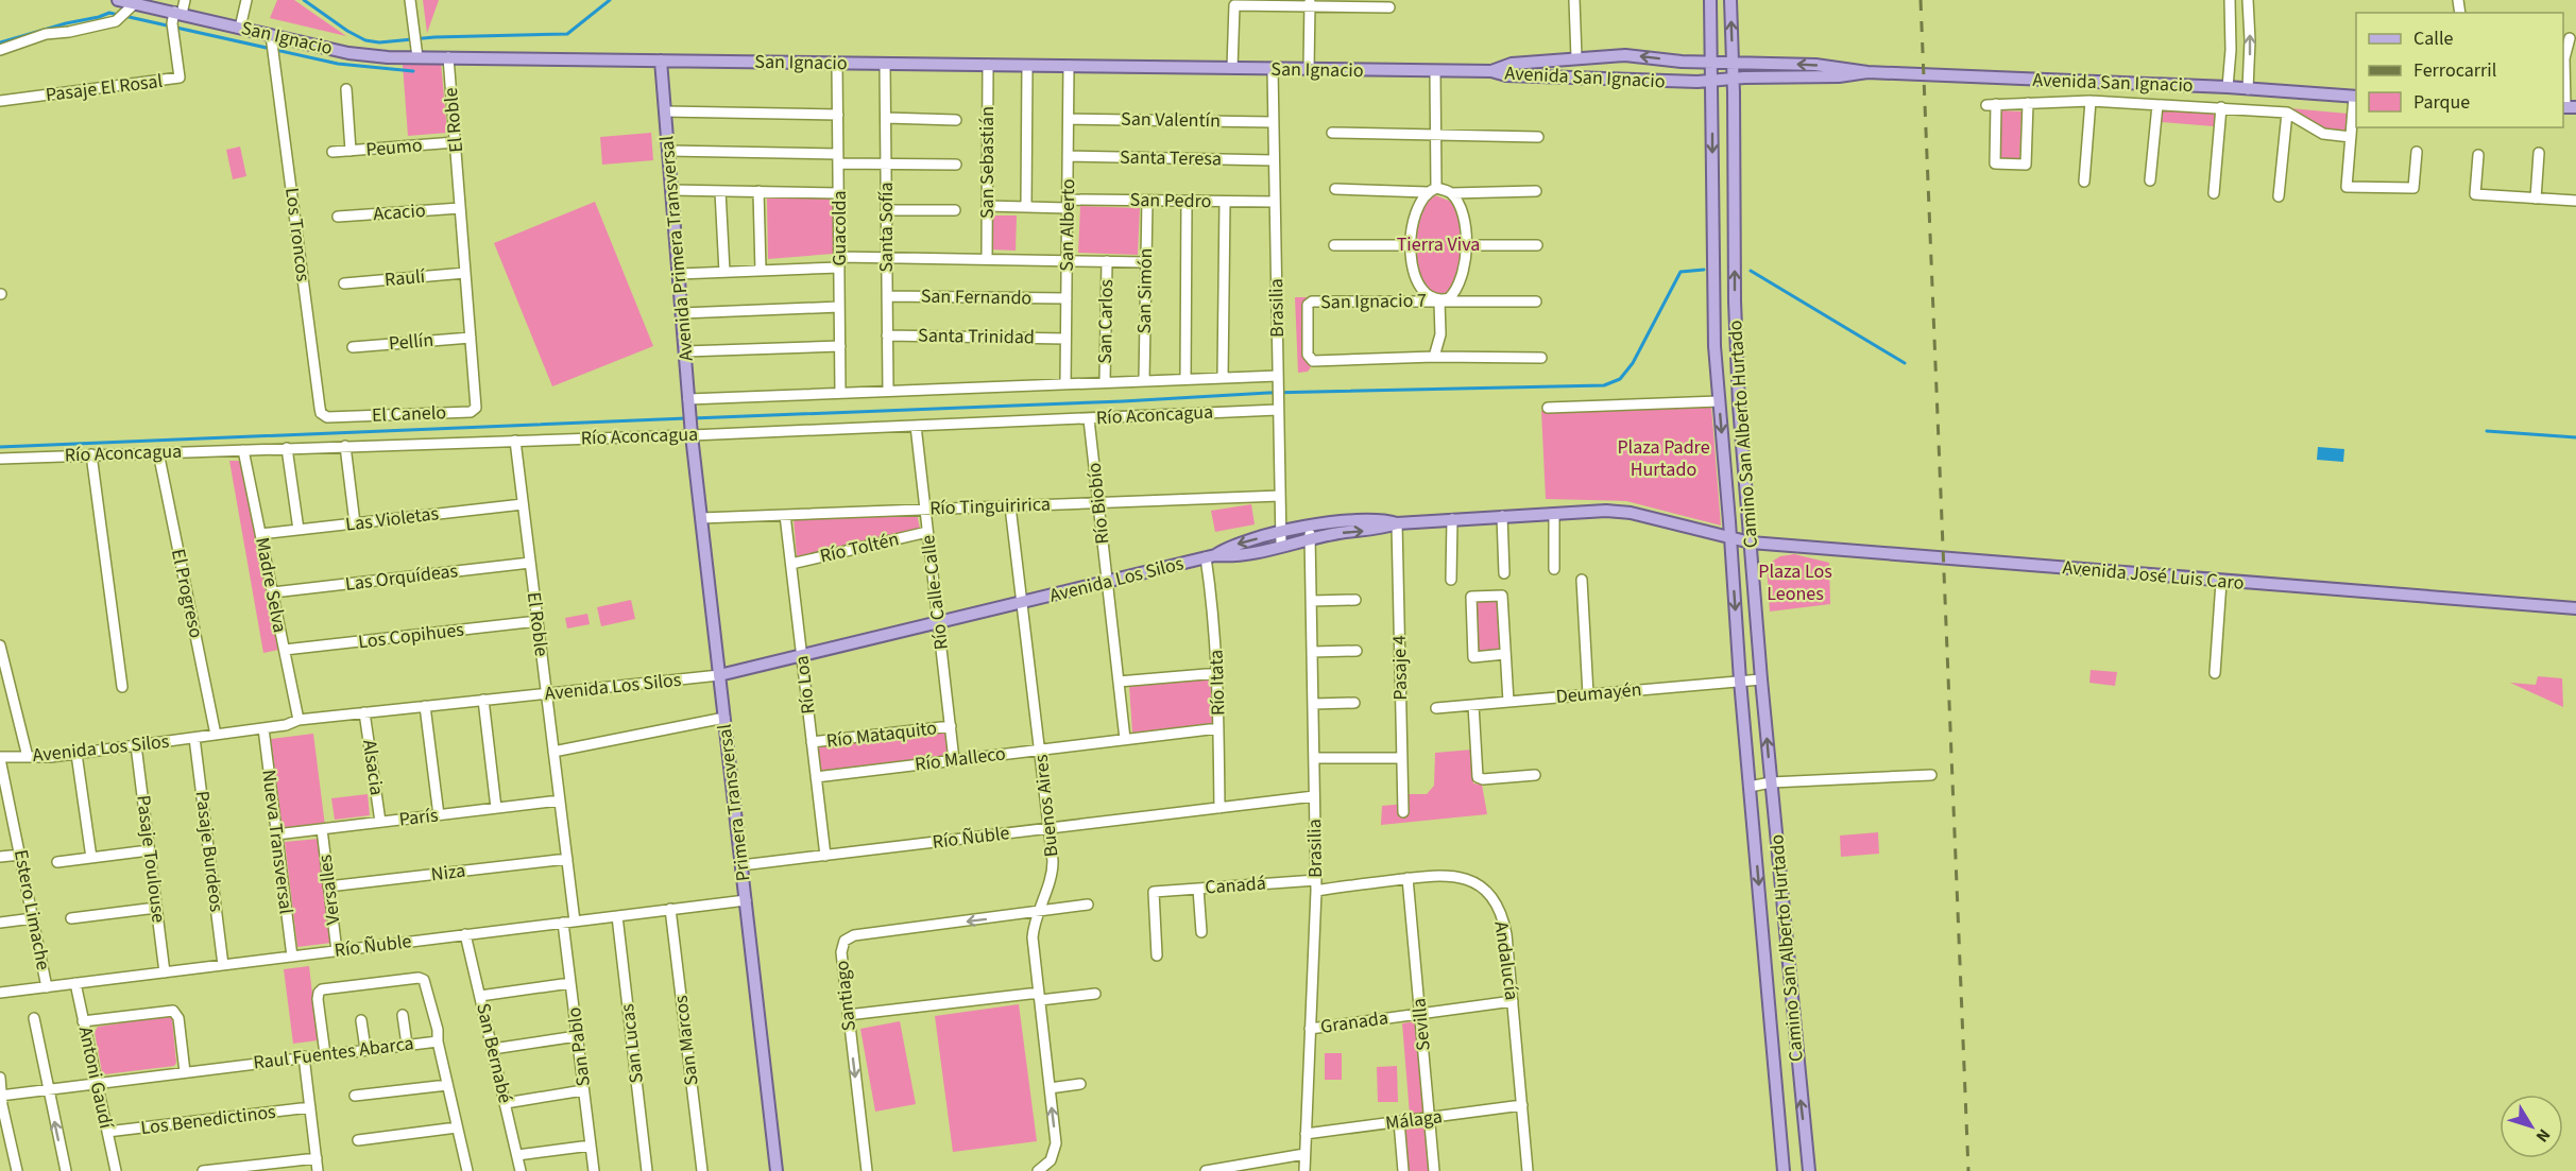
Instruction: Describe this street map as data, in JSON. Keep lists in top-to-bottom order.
{
  "streets": {
    "main road": [
      "San Ignacio",
      "Avenida San Ignacio",
      "Avenida Primera Transversal",
      "Camino San Alberto Hurtado",
      "Avenida José Luis Caro",
      "Avenida Los Silos",
      "Primera Transversal"
    ],
    "street": [
      "Pasaje El Rosal",
      "El Roble",
      "San Valentín",
      "Peumo",
      "Santa Teresa",
      "San Sebastián",
      "San Pedro",
      "Acacio",
      "San Alberto",
      "Santa Sofía",
      "Guacolda",
      "Los Troncos",
      "Raulí",
      "San Simón",
      "San Fernando",
      "San Ignacio 7",
      "Brasilia",
      "San Carlos",
      "Santa Trinidad",
      "Pellín",
      "El Canelo",
      "Río Aconcagua",
      "Río Biobío",
      "Río Tinguiririca",
      "Las Violetas",
      "Río Toltén",
      "Las Orquídeas",
      "Madre Selva",
      "Río Calle-Calle",
      "El Progreso",
      "Los Copihues",
      "Pasaje 4",
      "Río Itata",
      "Río Loa",
      "Deumayén",
      "Río Mataquito",
      "Río Malleco",
      "Alsacia",
      "Buenos Aires",
      "París",
      "Río Ñuble",
      "Nueva Transversal",
      "Pasaje Burdeos",
      "Pasaje Toulouse",
      "Niza",
      "Canadá",
      "Versalles",
      "Estero Limache",
      "Andalucía",
      "Santiago",
      "Granada",
      "Sevilla",
      "San Marcos",
      "San Lucas",
      "San Pablo",
      "Raul Fuentes Abarca",
      "San Bernabé",
      "Antoni Gaudí",
      "Los Benedictinos",
      "Málaga"
    ]
  },
  "crossings": [
    ["San Ignacio", "Avenida San Ignacio"],
    ["San Ignacio", "Pasaje El Rosal"],
    ["San Ignacio", "El Roble"],
    ["San Ignacio", "San Sebastián"],
    ["San Ignacio", "San Alberto"],
    ["San Ignacio", "Santa Sofía"],
    ["San Ignacio", "Guacolda"],
    ["San Ignacio", "Los Troncos"],
    ["San Ignacio", "Avenida Primera Transversal"],
    ["San Ignacio", "Brasilia"],
    ["Avenida San Ignacio", "Camino San Alberto Hurtado"],
    ["El Roble", "Peumo"],
    ["El Roble", "Acacio"],
    ["El Roble", "Raulí"],
    ["El Roble", "Pellín"],
    ["El Roble", "El Canelo"],
    ["El Roble", "Río Aconcagua"],
    ["El Roble", "Las Violetas"],
    ["El Roble", "Las Orquídeas"],
    ["El Roble", "Avenida Los Silos"],
    ["El Roble", "Los Copihues"],
    ["El Roble", "París"],
    ["El Roble", "Río Ñuble"],
    ["El Roble", "Niza"],
    ["San Valentín", "San Alberto"],
    ["San Valentín", "Brasilia"],
    ["Santa Teresa", "San Alberto"],
    ["Santa Teresa", "Brasilia"],
    ["San Sebastián", "San Pedro"],
    ["San Pedro", "San Alberto"],
    ["San Pedro", "San Simón"],
    ["San Pedro", "Brasilia"],
    ["San Alberto", "San Fernando"],
    ["San Alberto", "Santa Trinidad"],
    ["San Alberto", "Río Aconcagua"],
    ["Santa Sofía", "San Fernando"],
    ["Santa Sofía", "Santa Trinidad"],
    ["Santa Sofía", "Río Aconcagua"],
    ["Guacolda", "Río Aconcagua"],
    ["Los Troncos", "El Canelo"],
    ["Avenida Primera Transversal", "Río Aconcagua"],
    ["Avenida Primera Transversal", "Primera Transversal"],
    ["San Simón", "Río Aconcagua"],
    ["Brasilia", "Río Aconcagua"],
    ["Brasilia", "Río Tinguiririca"],
    ["Brasilia", "Avenida Los Silos"],
    ["Brasilia", "Río Ñuble"],
    ["Brasilia", "Canadá"],
    ["Brasilia", "Andalucía"],
    ["Brasilia", "Granada"],
    ["Brasilia", "Málaga"],
    ["San Carlos", "Río Aconcagua"],
    ["Río Aconcagua", "Río Biobío"],
    ["Río Aconcagua", "Madre Selva"],
    ["Río Aconcagua", "Río Calle-Calle"],
    ["Río Aconcagua", "El Progreso"],
    ["Río Aconcagua", "Primera Transversal"],
    ["Camino San Alberto Hurtado", "Avenida José Luis Caro"],
    ["Camino San Alberto Hurtado", "Avenida Los Silos"],
    ["Camino San Alberto Hurtado", "Deumayén"],
    ["Río Biobío", "Río Tinguiririca"],
    ["Río Biobío", "Avenida Los Silos"],
    ["Río Biobío", "Río Malleco"],
    ["Río Tinguiririca", "Río Calle-Calle"],
    ["Río Tinguiririca", "Río Loa"],
    ["Río Tinguiririca", "Primera Transversal"],
    ["Río Tinguiririca", "Buenos Aires"],
    ["Las Violetas", "Madre Selva"],
    ["Río Toltén", "Río Calle-Calle"],
    ["Río Toltén", "Río Loa"],
    ["Avenida José Luis Caro", "Avenida Los Silos"],
    ["Las Orquídeas", "Madre Selva"],
    ["Avenida Los Silos", "Madre Selva"],
    ["Avenida Los Silos", "Río Calle-Calle"],
    ["Avenida Los Silos", "El Progreso"],
    ["Avenida Los Silos", "Pasaje 4"],
    ["Avenida Los Silos", "Río Itata"],
    ["Avenida Los Silos", "Río Loa"],
    ["Avenida Los Silos", "Alsacia"],
    ["Avenida Los Silos", "Primera Transversal"],
    ["Avenida Los Silos", "Buenos Aires"],
    ["Avenida Los Silos", "Nueva Transversal"],
    ["Avenida Los Silos", "Pasaje Burdeos"],
    ["Avenida Los Silos", "Pasaje Toulouse"],
    ["Avenida Los Silos", "Estero Limache"],
    ["Madre Selva", "Los Copihues"],
    ["Río Calle-Calle", "Río Mataquito"],
    ["Río Calle-Calle", "Río Malleco"],
    ["Río Itata", "Río Malleco"],
    ["Río Itata", "Río Ñuble"],
    ["Río Loa", "Río Mataquito"],
    ["Río Loa", "Río Malleco"],
    ["Río Loa", "Río Ñuble"],
    ["Río Malleco", "Buenos Aires"],
    ["Alsacia", "París"],
    ["Primera Transversal", "Río Ñuble"],
    ["Buenos Aires", "Río Ñuble"],
    ["Buenos Aires", "Santiago"],
    ["París", "Nueva Transversal"],
    ["París", "Versalles"],
    ["Río Ñuble", "Nueva Transversal"],
    ["Río Ñuble", "Pasaje Burdeos"],
    ["Río Ñuble", "Pasaje Toulouse"],
    ["Río Ñuble", "Versalles"],
    ["Río Ñuble", "Estero Limache"],
    ["Río Ñuble", "San Marcos"],
    ["Río Ñuble", "San Lucas"],
    ["Río Ñuble", "San Pablo"],
    ["Río Ñuble", "San Bernabé"],
    ["Río Ñuble", "Antoni Gaudí"],
    ["Niza", "Versalles"],
    ["Canadá", "Andalucía"],
    ["Andalucía", "Granada"],
    ["Andalucía", "Sevilla"],
    ["Andalucía", "Málaga"],
    ["Granada", "Sevilla"],
    ["Sevilla", "Málaga"],
    ["Raul Fuentes Abarca", "Antoni Gaudí"],
    ["Antoni Gaudí", "Los Benedictinos"]
  ],
  "parks": ["Tierra Viva", "Plaza Padre Hurtado", "Plaza Los Leones"],
  "legend": ["Calle", "Ferrocarril", "Parque"],
  "north": "bottom right"
}
